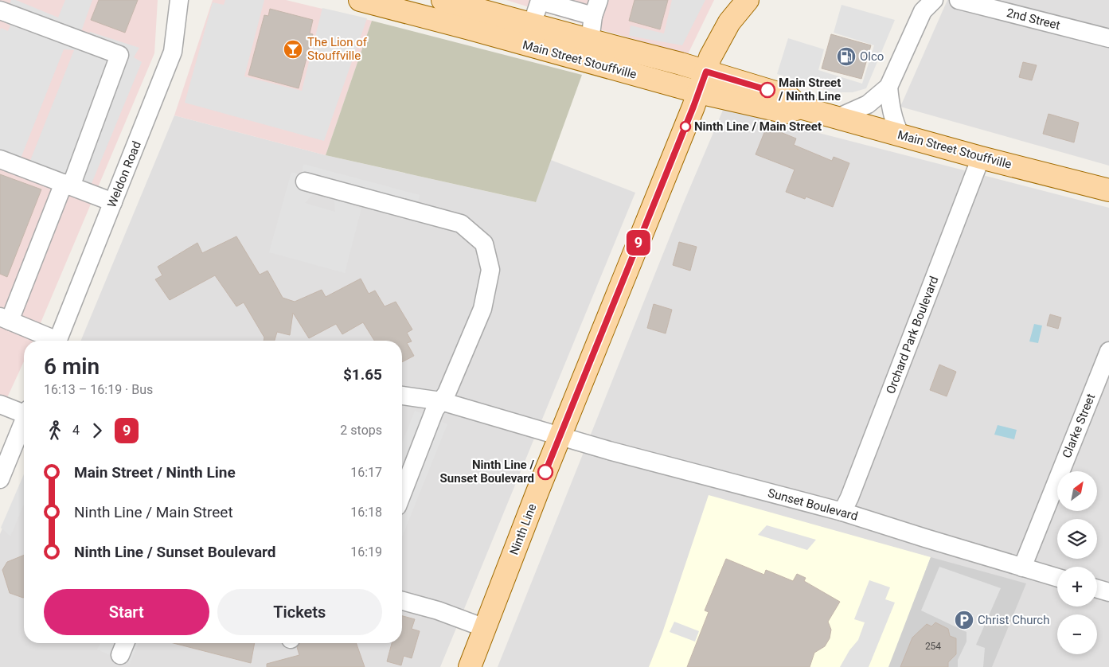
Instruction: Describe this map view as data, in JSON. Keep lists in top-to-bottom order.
{
  "streets": {
    "main road": ["Main Street Stouffville", "Ninth Line"],
    "street": [
      "2nd Street",
      "Weldon Road",
      "Orchard Park Boulevard",
      "Clarke Street",
      "Sunset Boulevard"
    ]
  },
  "crossings": [
    ["Main Street Stouffville", "Orchard Park Boulevard"],
    ["Main Street Stouffville", "Ninth Line"],
    ["Orchard Park Boulevard", "Sunset Boulevard"],
    ["Clarke Street", "Sunset Boulevard"],
    ["Sunset Boulevard", "Ninth Line"]
  ],
  "places": {
    "bar": ["The Lion of Stouffville"],
    "fuel station": ["Olco"],
    "other": ["Main Street / Ninth Line", "Ninth Line / Main Street", "Ninth Line / Sunset Boulevard"],
    "parking": ["Christ Church"]
  },
  "lines": ["bus line 9"],
  "house_numbers": ["254"],
  "north": "top right",
  "page": {
    "on_map": "9",
    "heading": ["6 min", "16:13 – 16:19 · Bus", "$1.65"],
    "legs": ["4", "9", "2 stops"],
    "list": [
      {
        "name": "Main Street / Ninth Line",
        "value": "16:17"
      },
      {
        "name": "Ninth Line / Main Street",
        "value": "16:18"
      },
      {
        "name": "Ninth Line / Sunset Boulevard",
        "value": "16:19"
      }
    ],
    "map_buttons": ["+", "−"],
    "buttons": ["Start", "Tickets"]
  }
}
